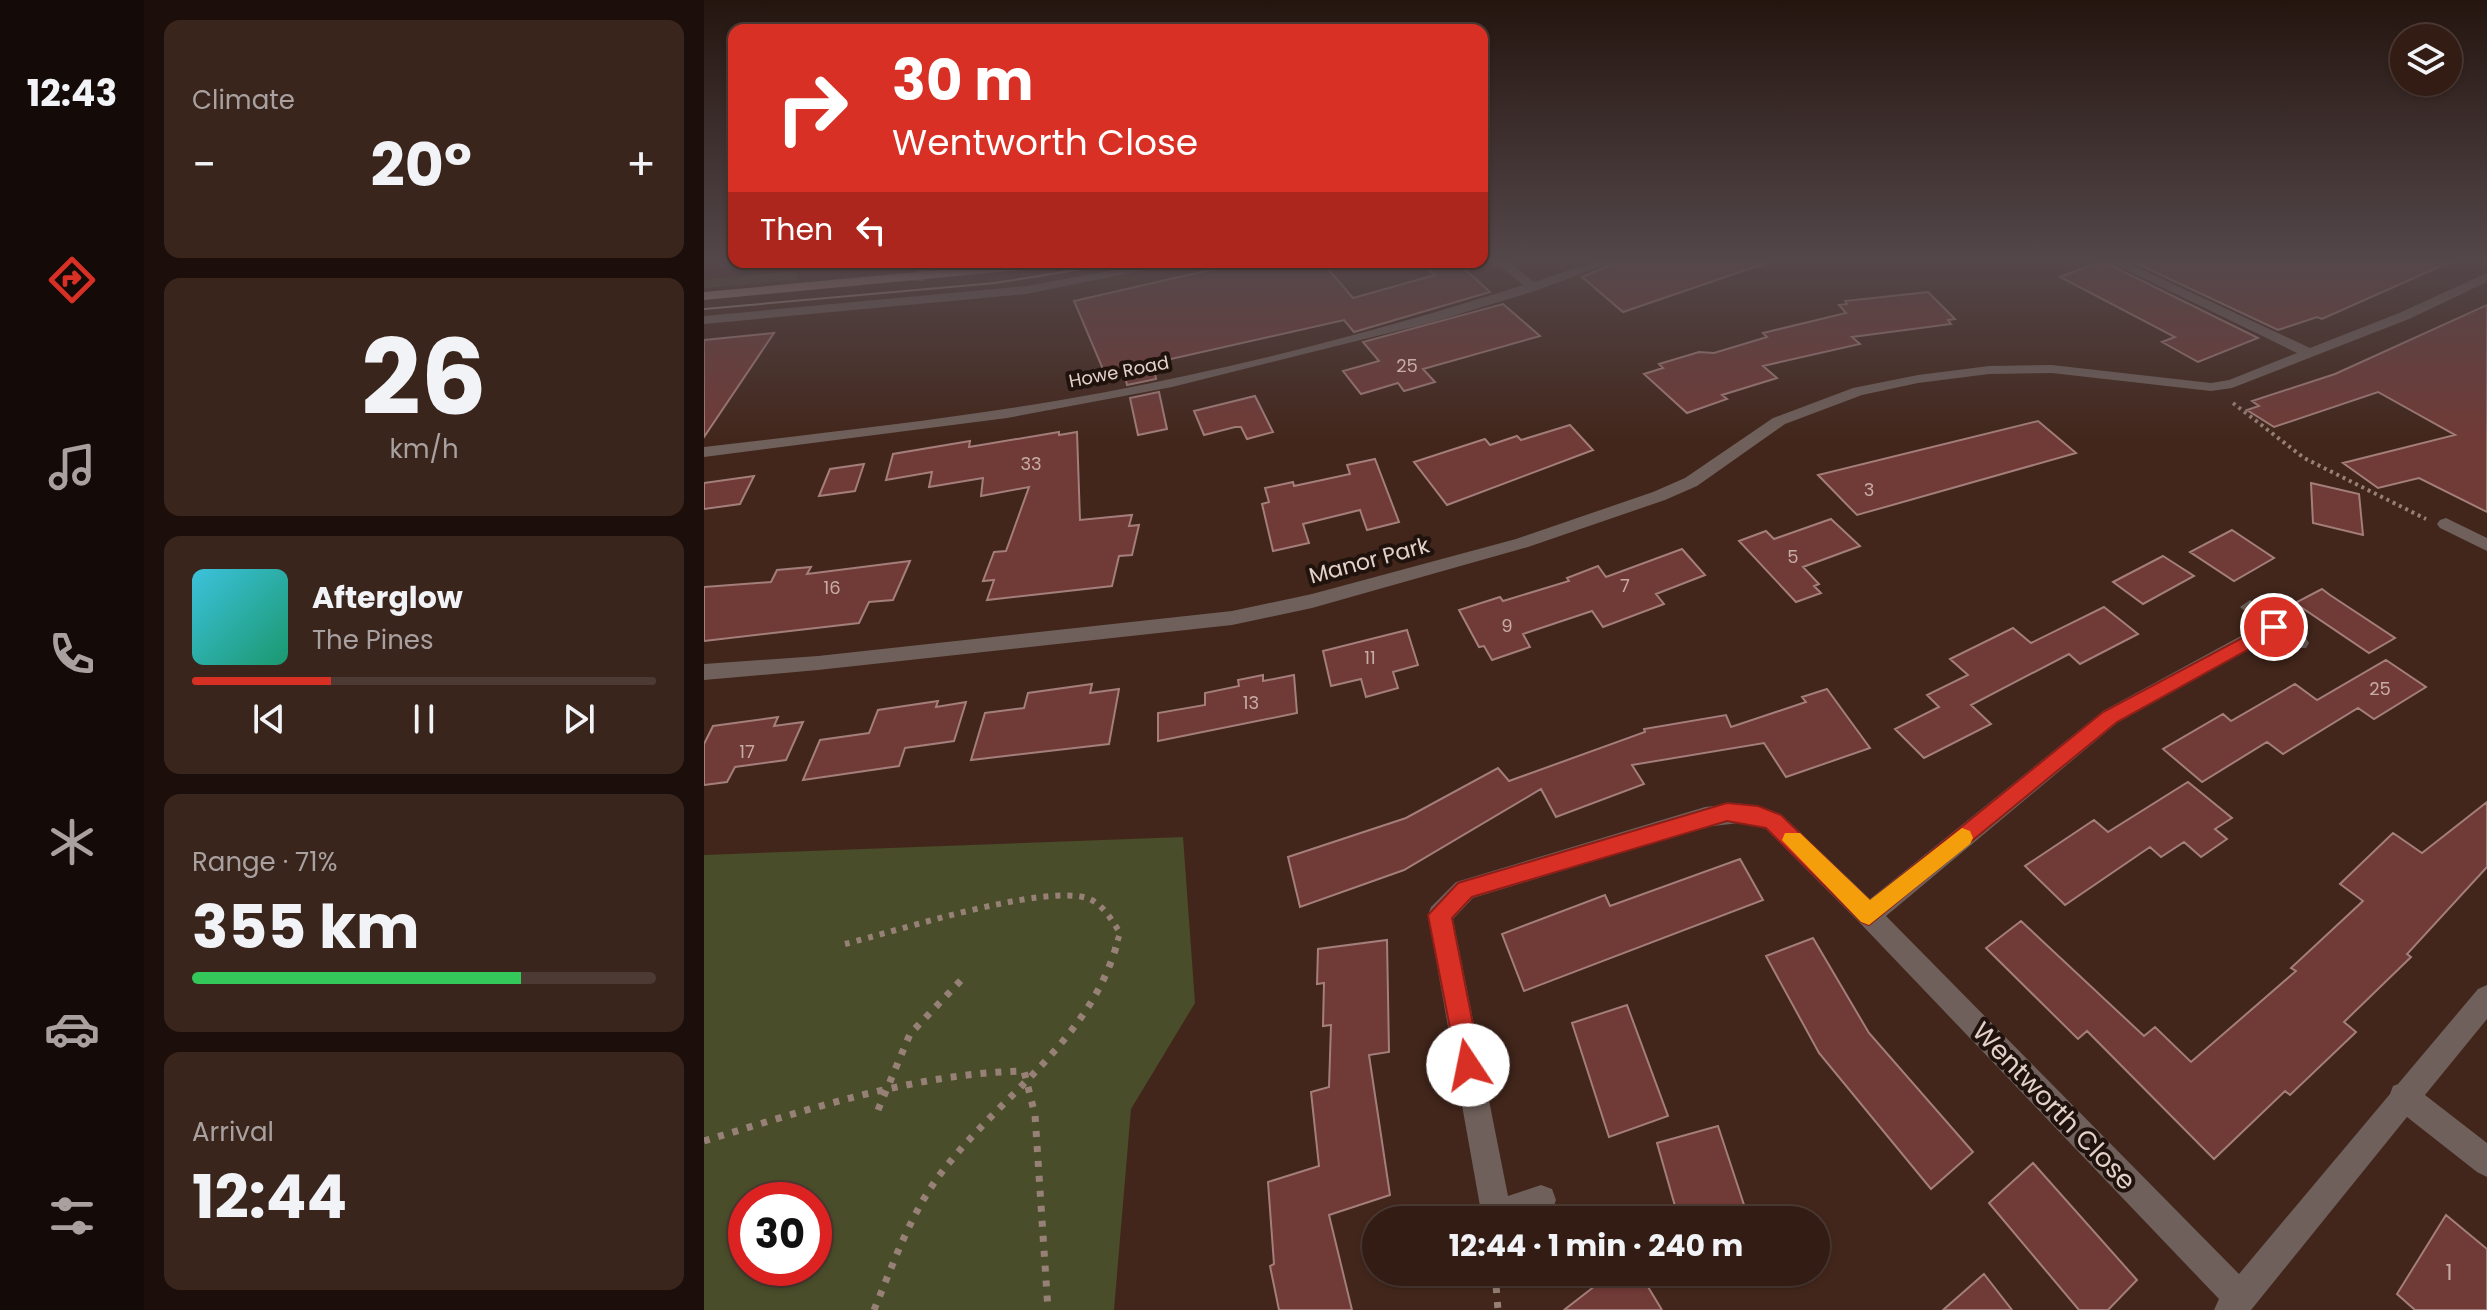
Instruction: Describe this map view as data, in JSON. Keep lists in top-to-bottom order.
{
  "streets": {
    "street": ["Howe Road", "Manor Park", "Wentworth Close"]
  },
  "house_numbers": [
    "25",
    "33",
    "3",
    "5",
    "7",
    "16",
    "9",
    "11",
    "25",
    "13",
    "17",
    "1"
  ],
  "page": {
    "tabs": "12:43",
    "tile": [
      "Climate",
      ["26", "km/h"],
      ["Range · 71%", "355 km"],
      ["Arrival", "12:44"]
    ],
    "turn": ["30 m", "Wentworth Close"],
    "heat": ["−", "20°", "+"],
    "then": "Then",
    "song": ["Afterglow", "The Pines"],
    "limit": "30",
    "trip": "12:44 · 1 min · 240 m"
  }
}
